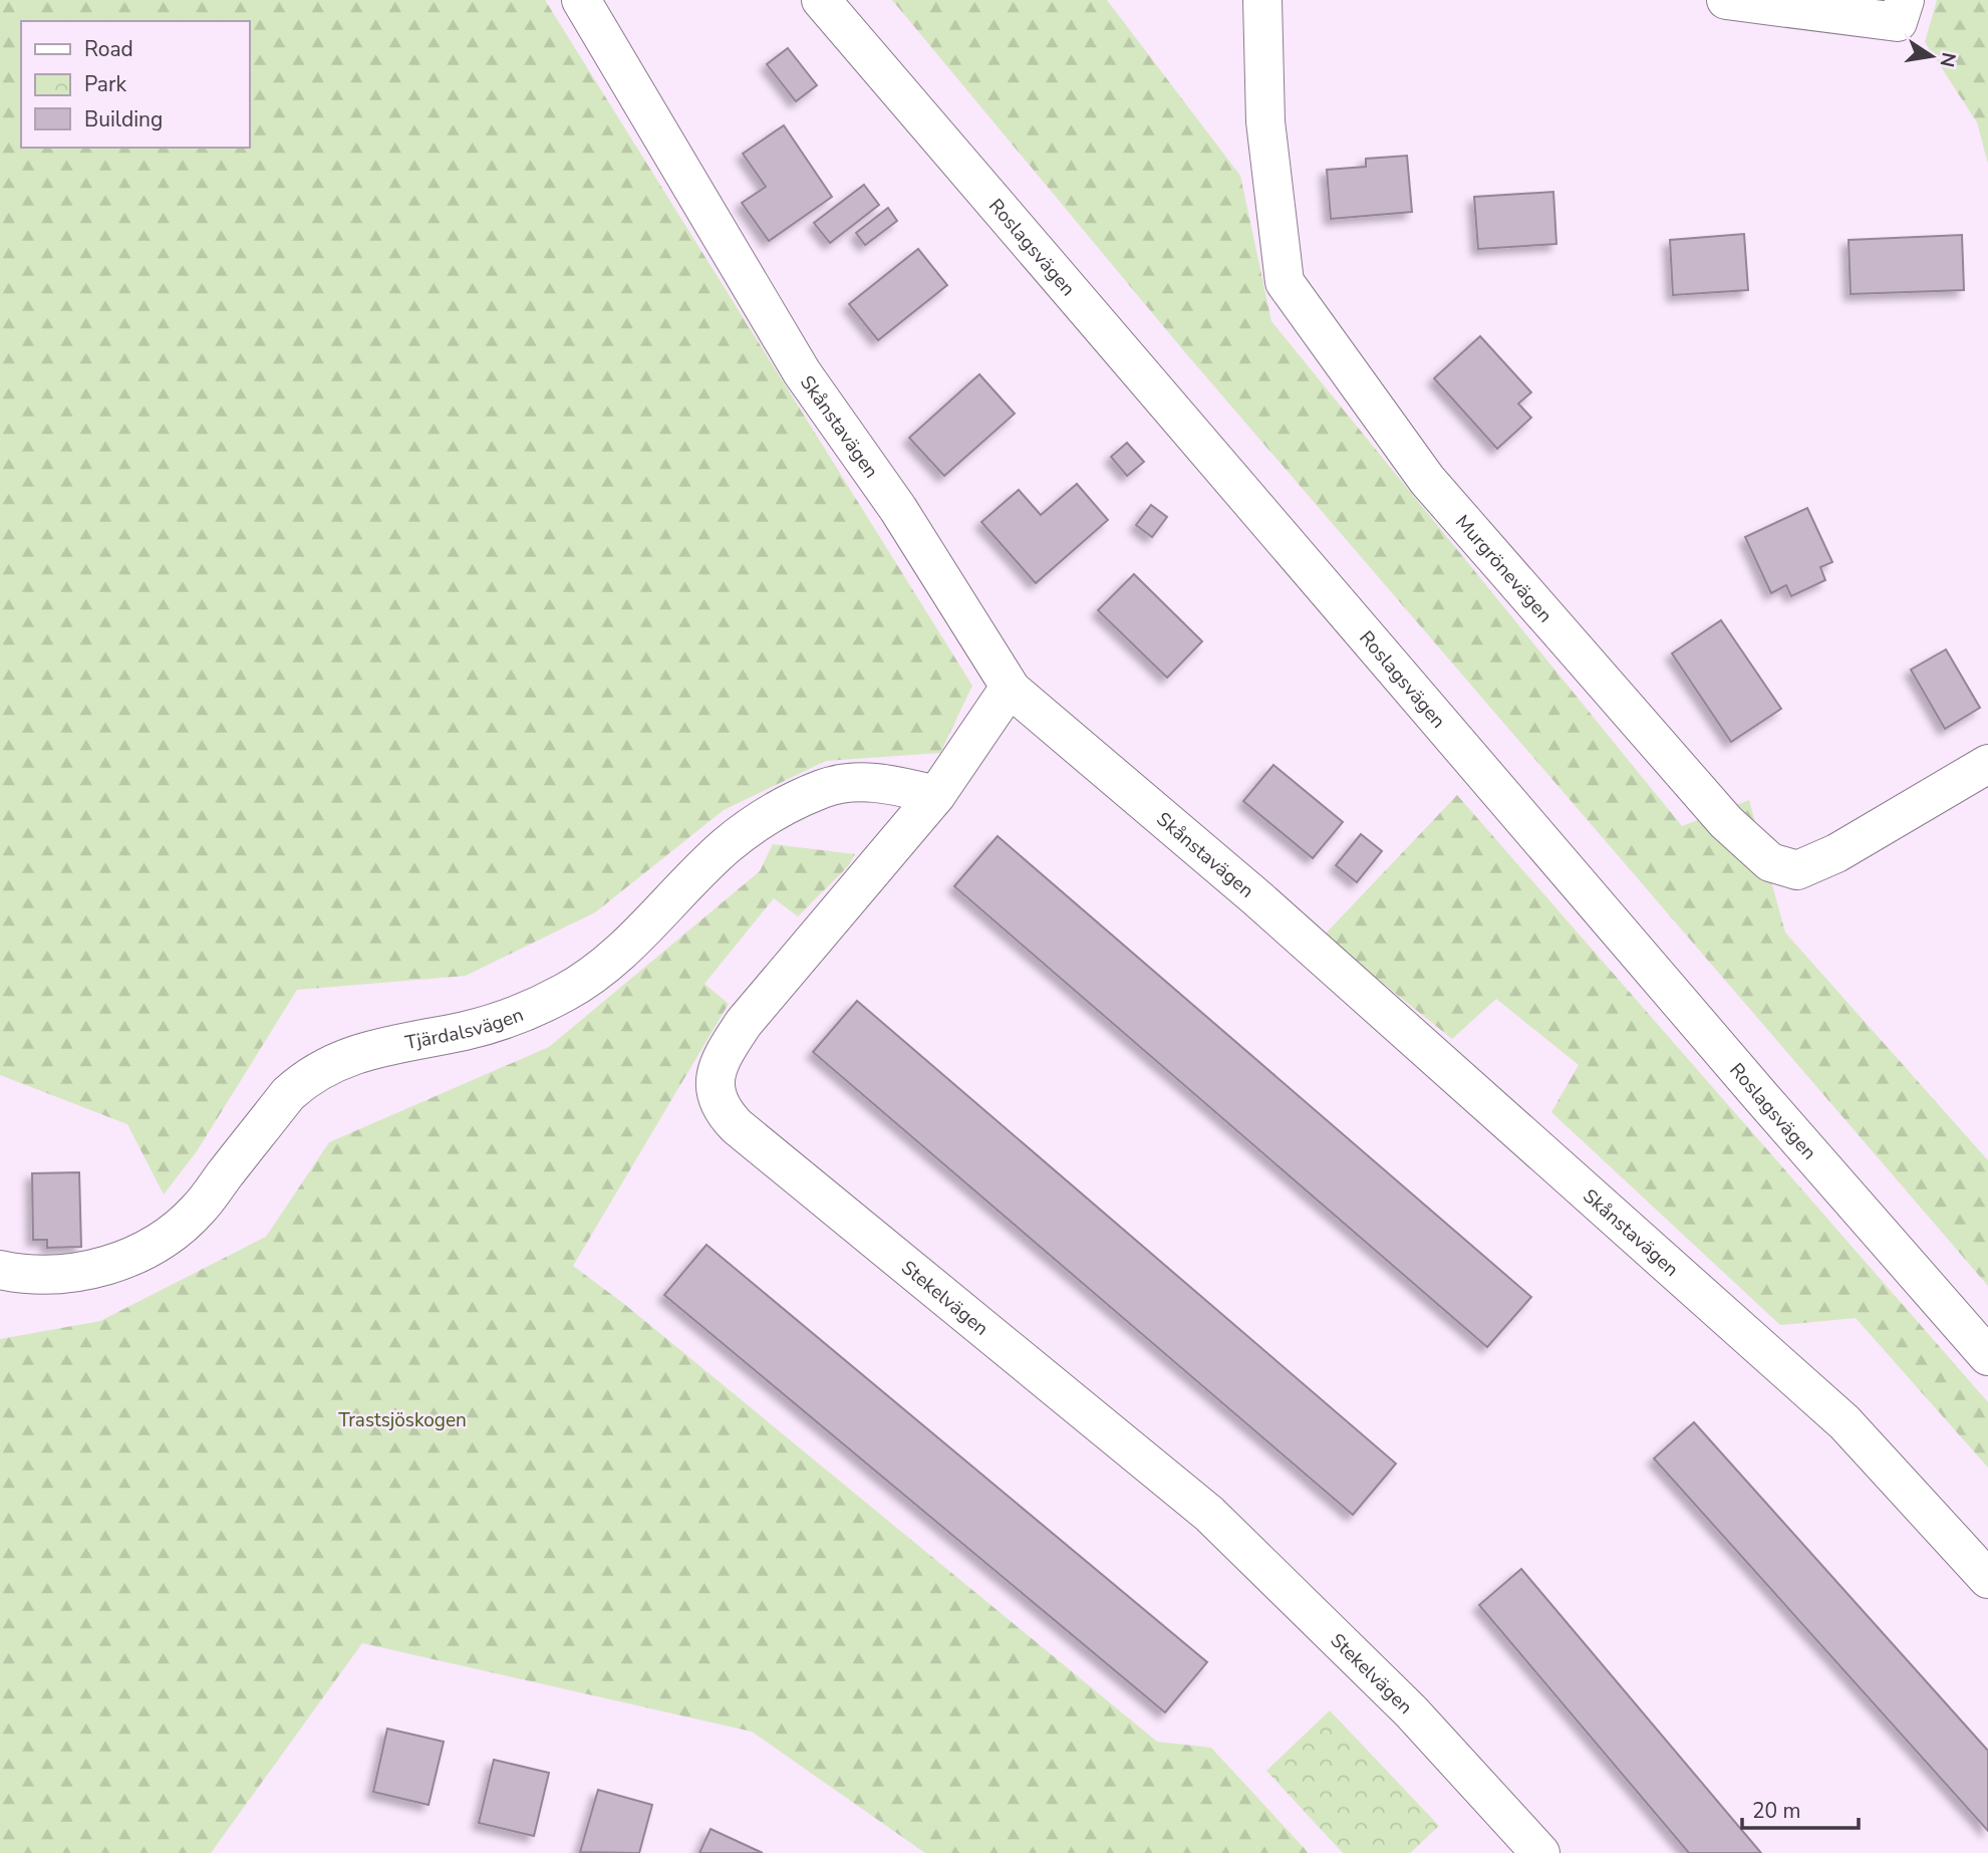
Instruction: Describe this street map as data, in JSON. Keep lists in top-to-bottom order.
{
  "streets": {
    "street": [
      "Roslagsvägen",
      "Skånstavägen",
      "Murgrönevägen",
      "Tjärdalsvägen",
      "Stekelvägen"
    ]
  },
  "crossings": [
    ["Skånstavägen", "Stekelvägen"],
    ["Tjärdalsvägen", "Stekelvägen"]
  ],
  "parks": ["Trastsjöskogen"],
  "legend": ["Road", "Park", "Building"],
  "scale_bar": "20 m",
  "north": "right"
}
